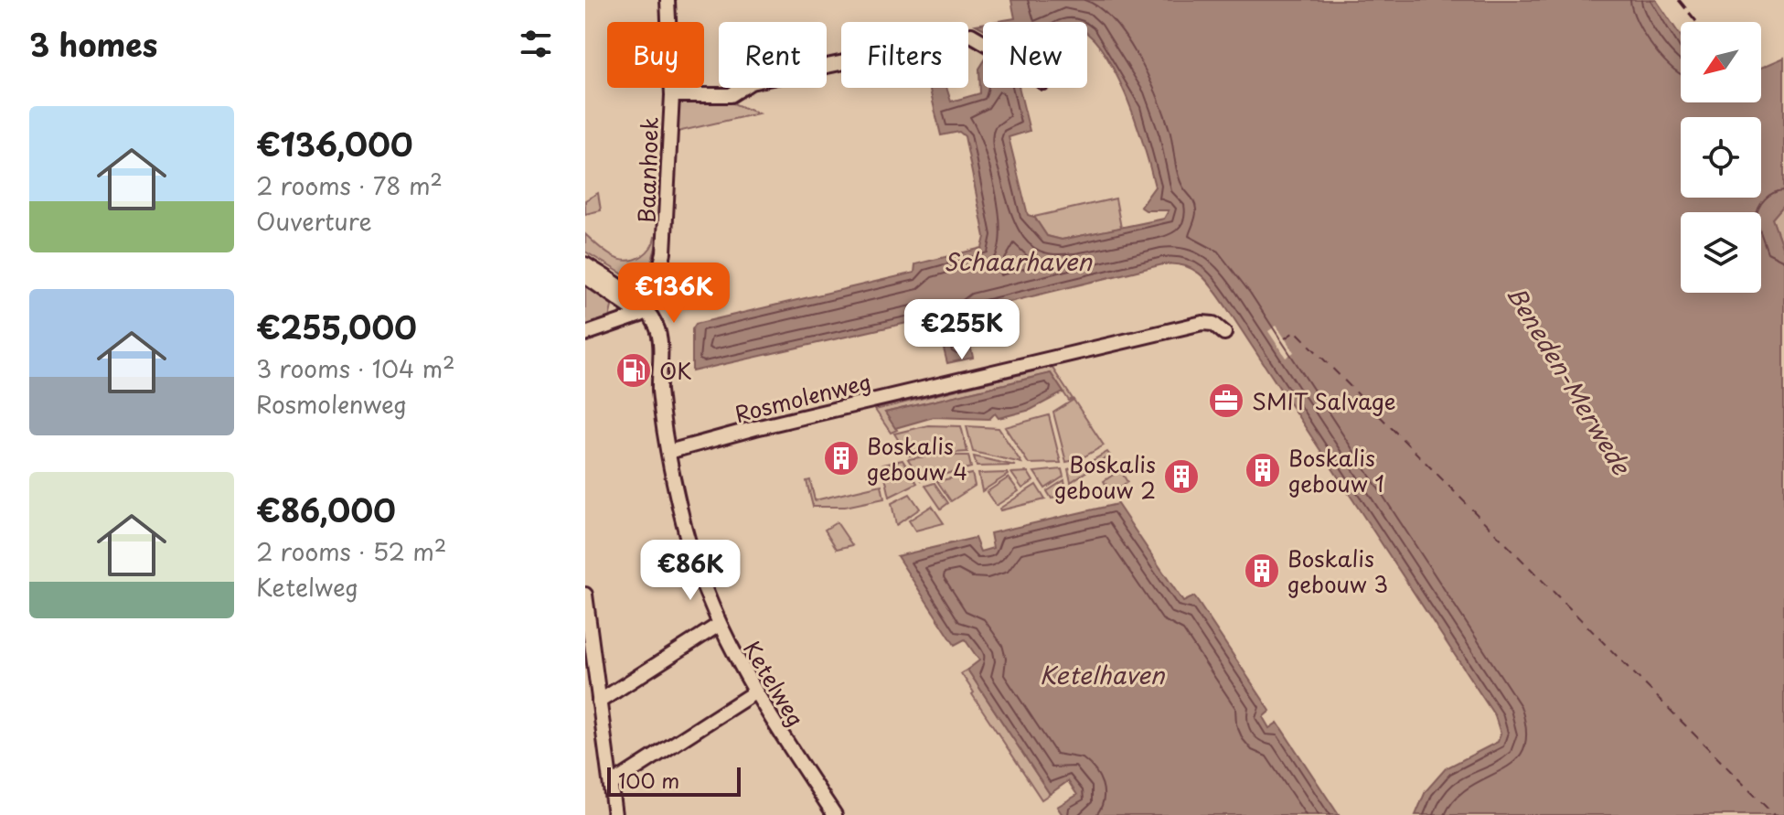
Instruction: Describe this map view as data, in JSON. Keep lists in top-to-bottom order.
{
  "streets": {
    "street": ["Baanhoek", "Rosmolenweg", "Ketelweg"]
  },
  "crossings": [
    ["Baanhoek", "Ketelweg"],
    ["Rosmolenweg", "Ketelweg"]
  ],
  "water": ["Schaarhaven", "Beneden-Merwede", "Ketelhaven"],
  "places": {
    "fuel station": ["OK"],
    "office": ["SMIT Salvage"],
    "building": [
      "Boskalis gebouw 4",
      "Boskalis gebouw 1",
      "Boskalis gebouw 2",
      "Boskalis gebouw 3"
    ]
  },
  "scale_bar": "100 m",
  "north": "bottom left",
  "page": {
    "heading": "3 homes",
    "chip": [
      "Buy",
      "Rent",
      "Filters",
      "New"
    ],
    "list": [
      {
        "name": "€136,000",
        "note": "2 rooms · 78 m² · Ouverture"
      },
      {
        "name": "€255,000",
        "note": "3 rooms · 104 m² · Rosmolenweg"
      },
      {
        "name": "€86,000",
        "note": "2 rooms · 52 m² · Ketelweg"
      }
    ],
    "price": ["€136K", "€255K", "€86K"],
    "scale": "100 m"
  }
}
